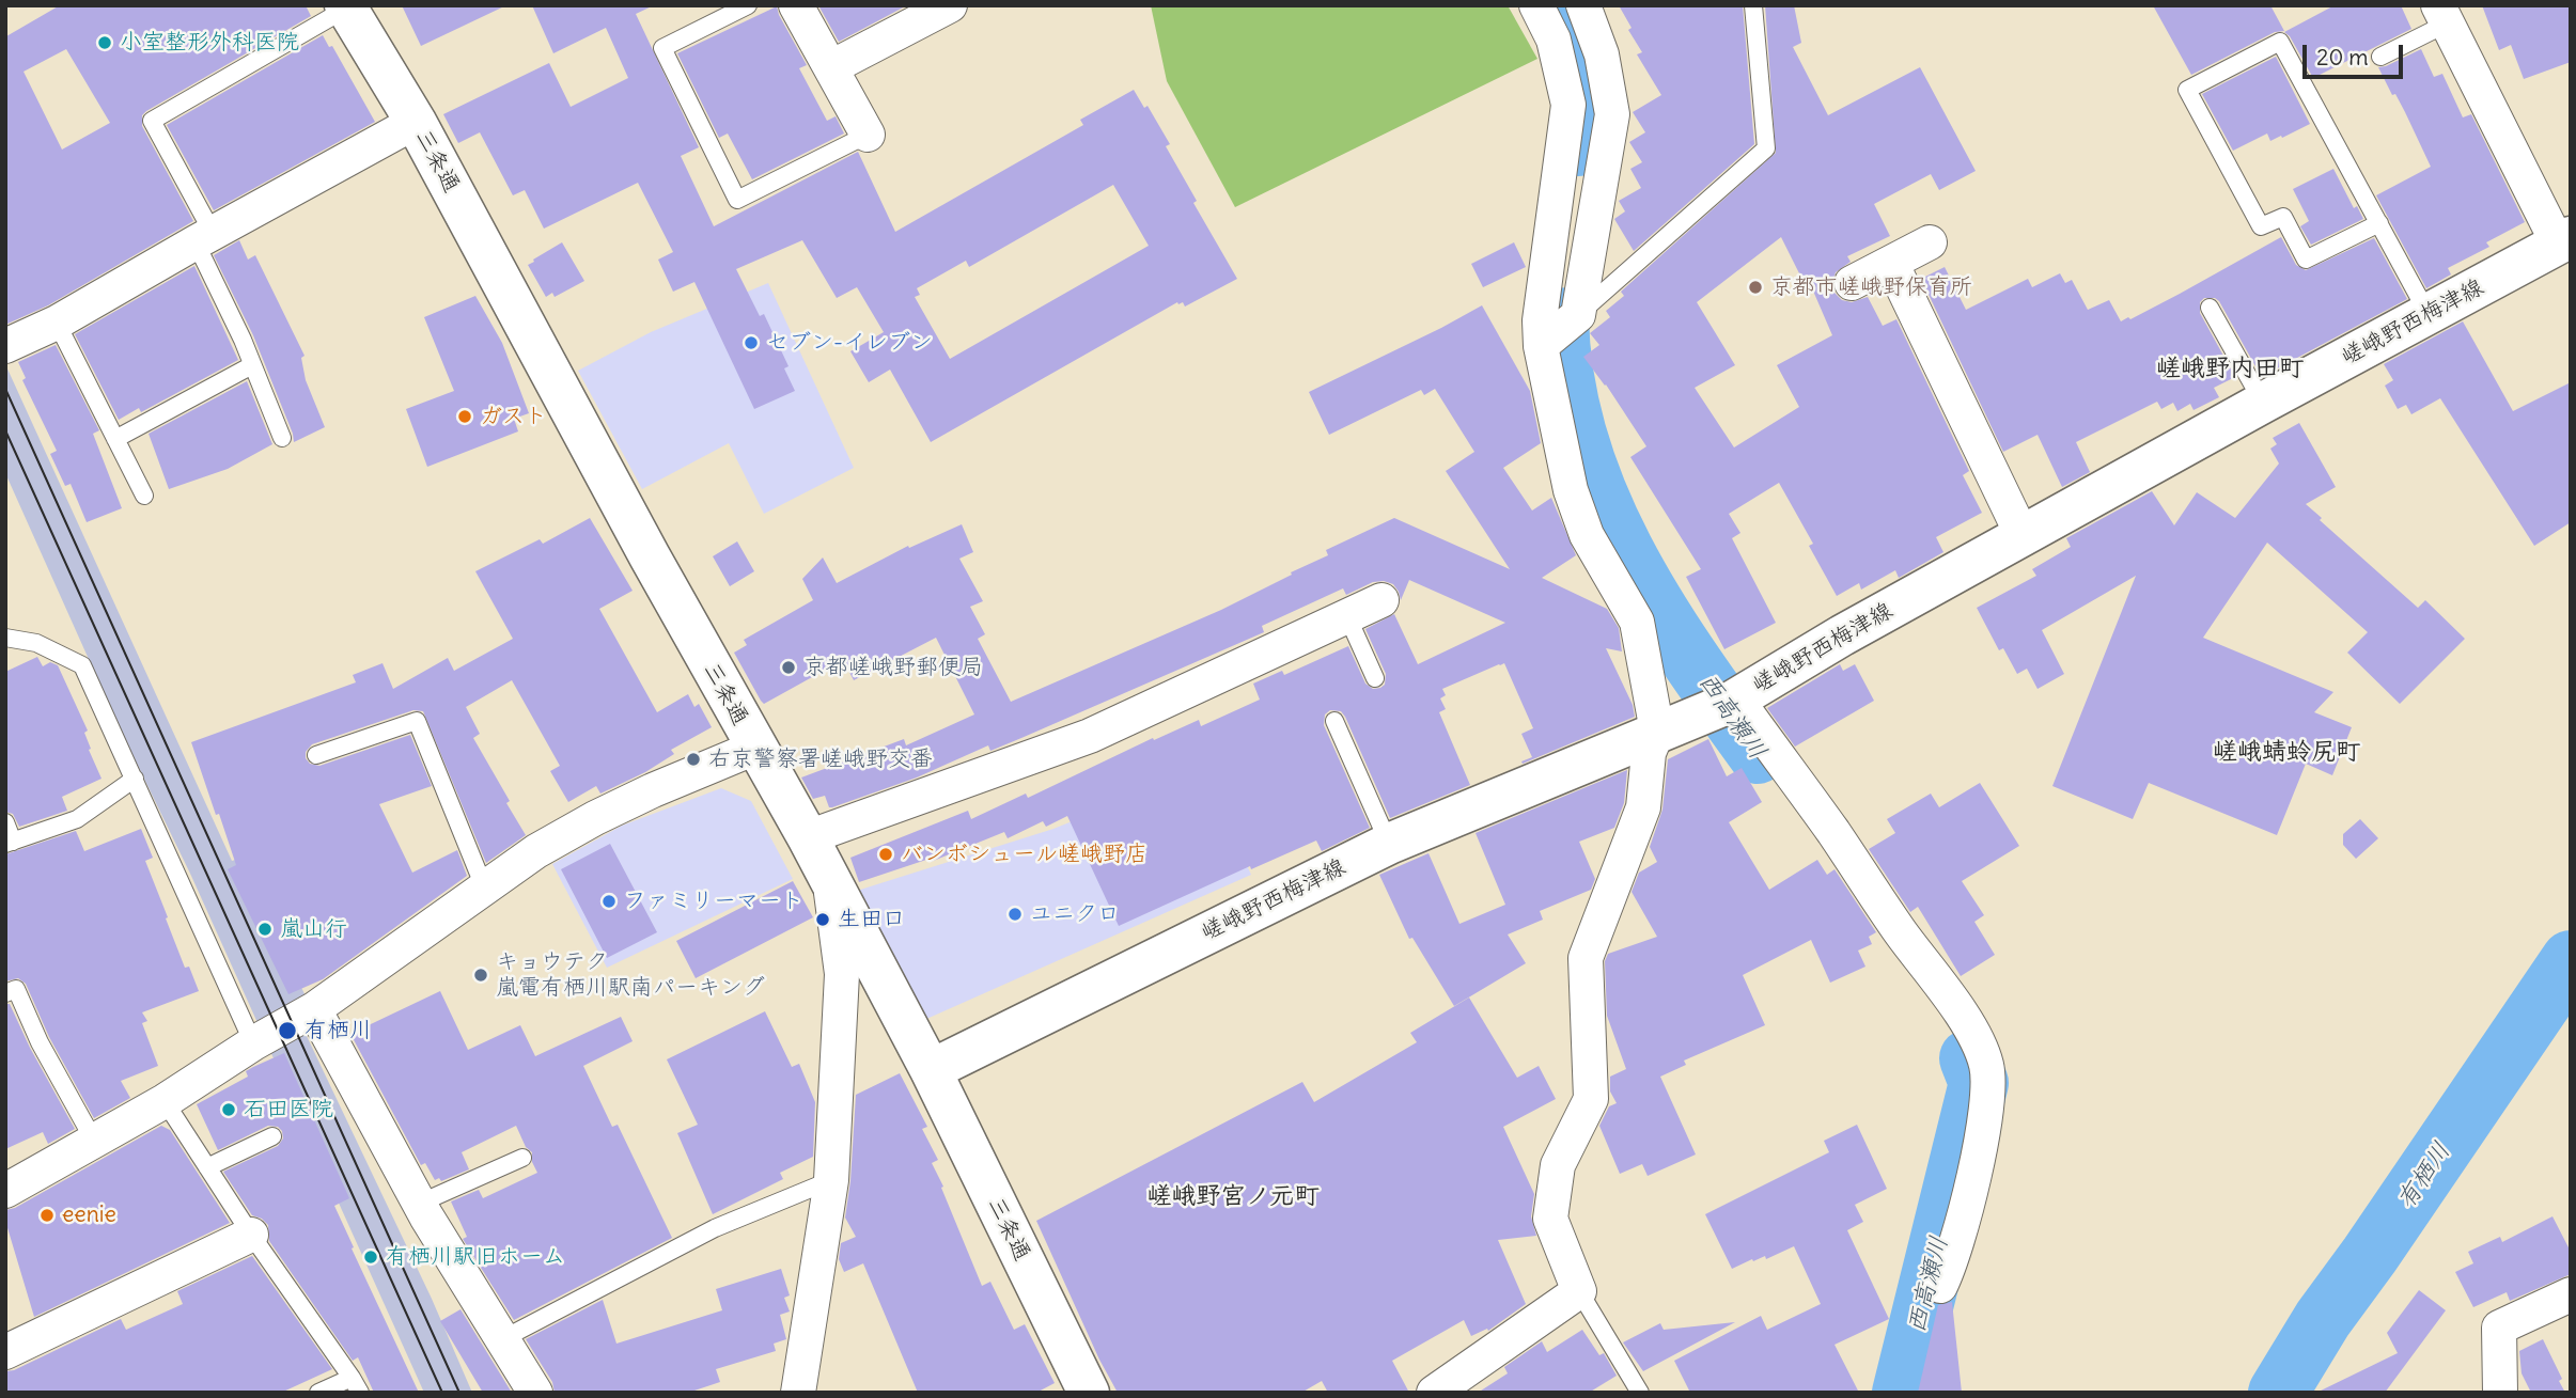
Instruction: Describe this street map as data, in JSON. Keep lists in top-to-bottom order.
{
  "streets": {
    "main road": ["三条通", "嵯峨野西梅津線"]
  },
  "crossings": [
    ["三条通", "嵯峨野西梅津線"]
  ],
  "districts": ["嵯峨野内田町", "嵯峨蜻蛉尻町", "嵯峨野宮ノ元町"],
  "water": ["西高瀬川", "有栖川"],
  "places": [
    "小室整形外科医院",
    "京都市嵯峨野保育所",
    "セブン-イレブン",
    "ガスト",
    "京都嵯峨野郵便局",
    "右京警察署嵯峨野交番",
    "バンボシュール嵯峨野店",
    "ファミリーマート",
    "ユニクロ",
    "生田口",
    "嵐山行",
    "キョウテク 嵐電有栖川駅南パーキング",
    "有栖川",
    "石田医院",
    "eenie",
    "有栖川駅旧ホーム"
  ],
  "scale_bar": "20 m"
}
